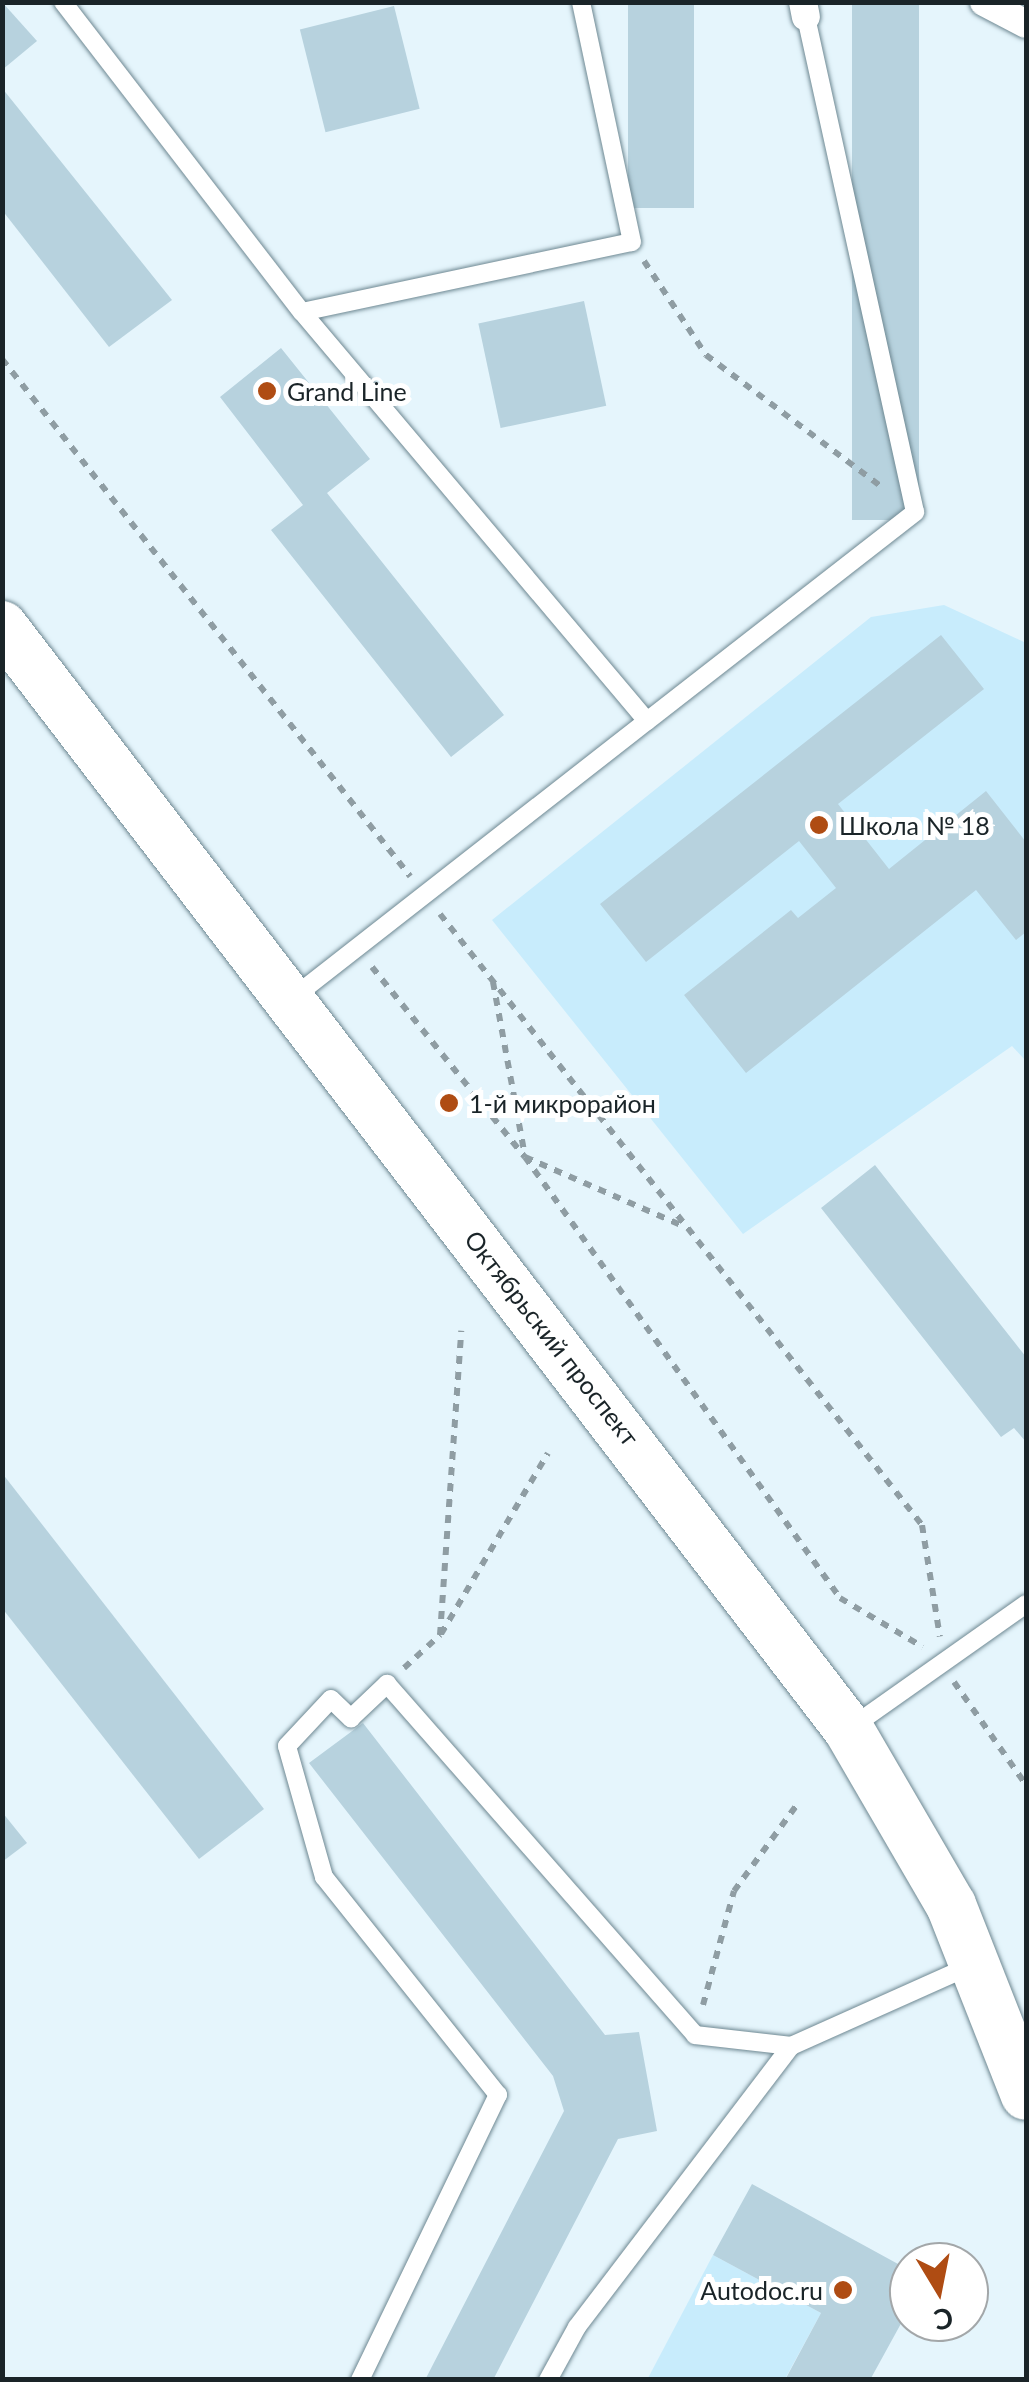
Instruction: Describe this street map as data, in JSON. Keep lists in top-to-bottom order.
{
  "streets": {
    "main road": ["Октябрьский проспект"]
  },
  "places": [
    "Grand Line",
    "Школа № 18",
    "1-й микрорайон",
    "Autodoc.ru"
  ],
  "north": "bottom"
}
